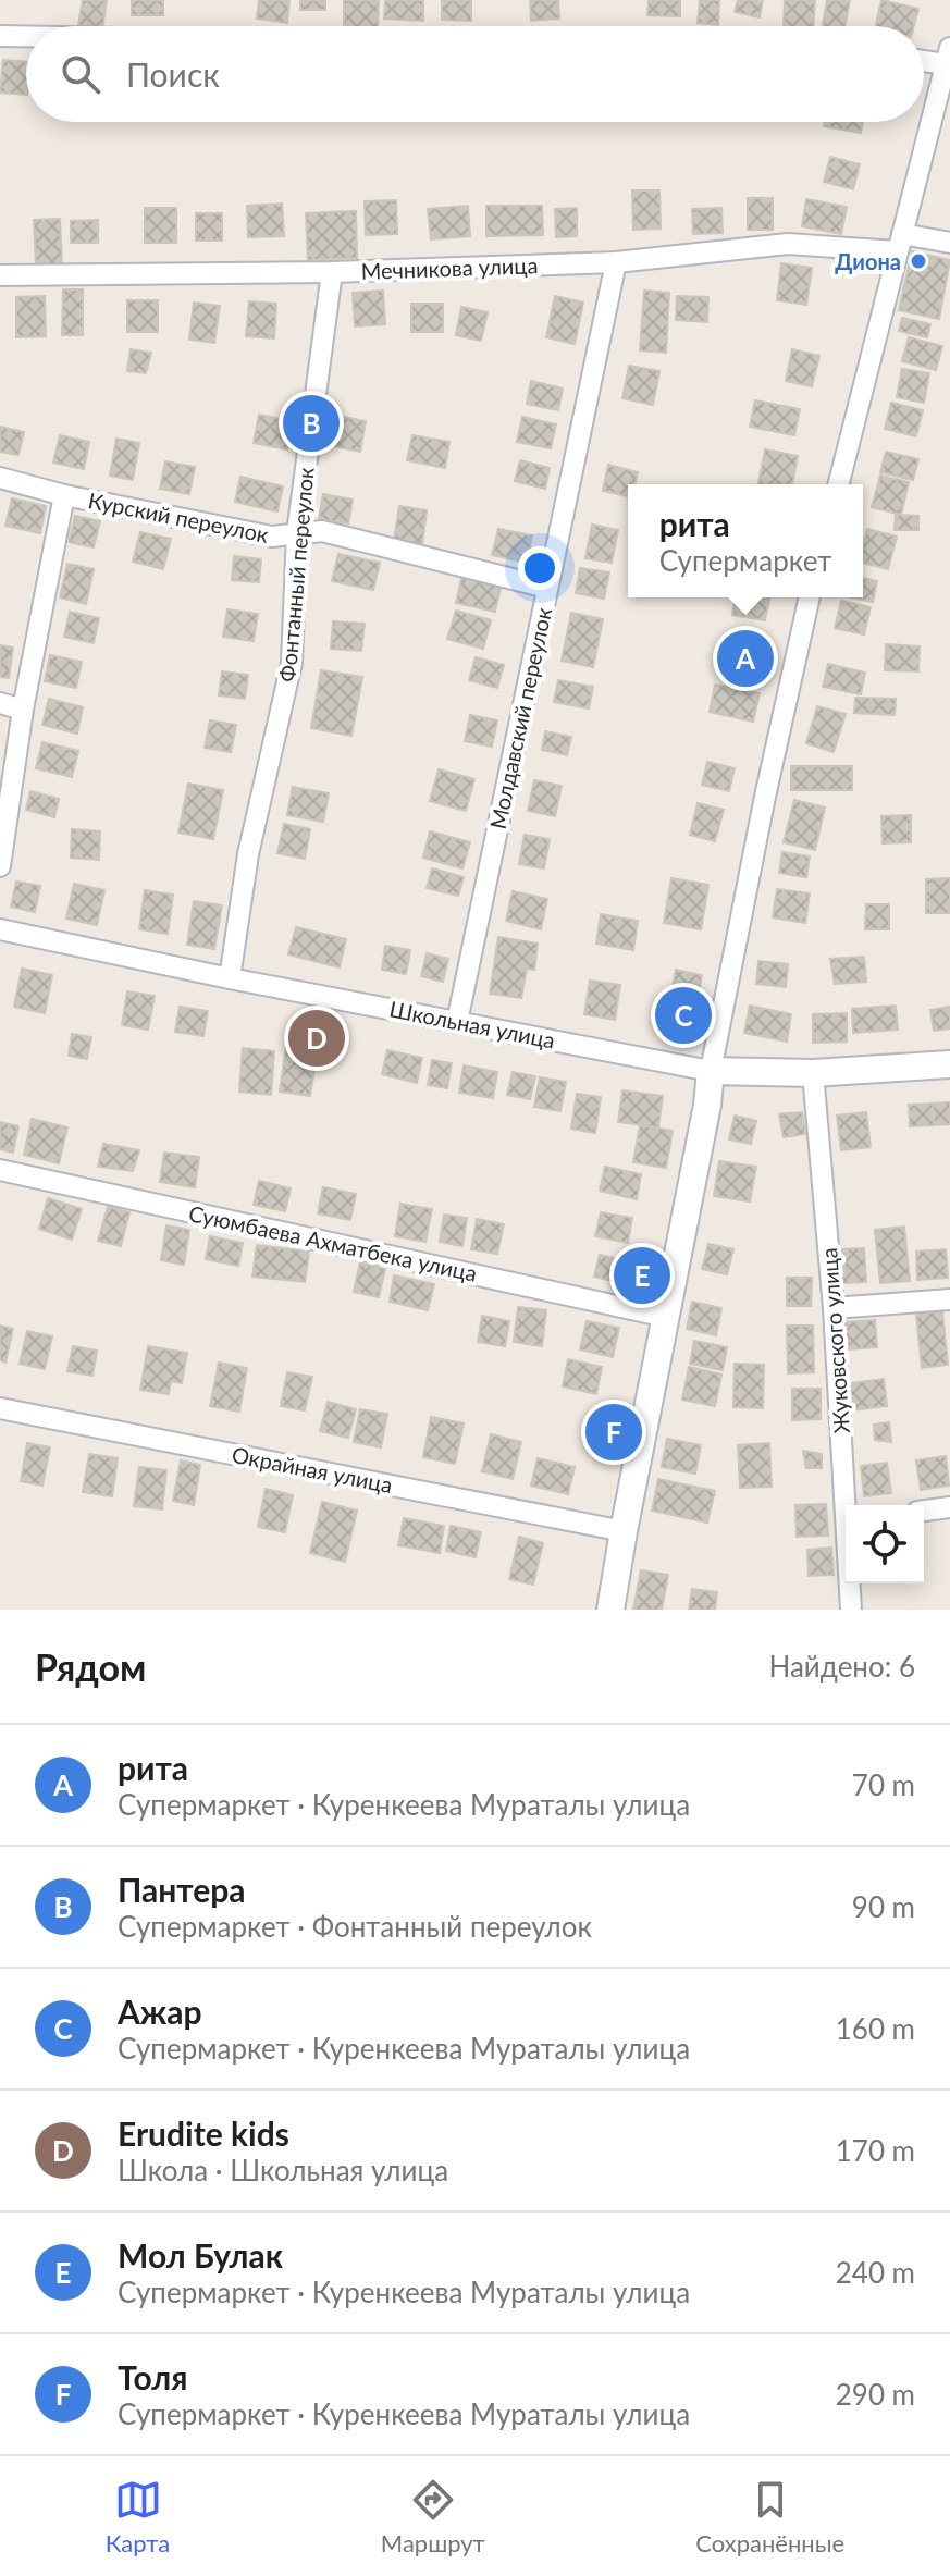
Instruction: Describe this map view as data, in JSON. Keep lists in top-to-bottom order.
{
  "streets": {
    "street": [
      "Мечникова улица",
      "Курский переулок",
      "Фонтанный переулок",
      "Молдавский переулок",
      "Школьная улица",
      "Суюмбаева Ахматбека улица",
      "Жуковского улица",
      "Окрайная улица"
    ]
  },
  "crossings": [
    ["Мечникова улица", "Фонтанный переулок"],
    ["Мечникова улица", "Молдавский переулок"],
    ["Курский переулок", "Фонтанный переулок"],
    ["Курский переулок", "Молдавский переулок"],
    ["Фонтанный переулок", "Школьная улица"],
    ["Молдавский переулок", "Школьная улица"],
    ["Школьная улица", "Жуковского улица"]
  ],
  "places": ["Диона"],
  "page": {
    "search": "Поиск",
    "pins": [
      "B",
      "A",
      "C",
      "D",
      "E",
      "F"
    ],
    "popup": ["рита", "Супермаркет"],
    "heading": ["Рядом", "Найдено: 6"],
    "list": [
      {
        "mark": "A",
        "name": "рита",
        "note": "Супермаркет · Куренкеева Мураталы улица",
        "value": "70 m"
      },
      {
        "mark": "B",
        "name": "Пантера",
        "note": "Супермаркет · Фонтанный переулок",
        "value": "90 m"
      },
      {
        "mark": "C",
        "name": "Ажар",
        "note": "Супермаркет · Куренкеева Мураталы улица",
        "value": "160 m"
      },
      {
        "mark": "D",
        "name": "Erudite kids",
        "note": "Школа · Школьная улица",
        "value": "170 m"
      },
      {
        "mark": "E",
        "name": "Мол Булак",
        "note": "Супермаркет · Куренкеева Мураталы улица",
        "value": "240 m"
      },
      {
        "mark": "F",
        "name": "Толя",
        "note": "Супермаркет · Куренкеева Мураталы улица",
        "value": "290 m"
      }
    ],
    "nav": ["Карта", "Маршрут", "Сохранённые"]
  }
}
